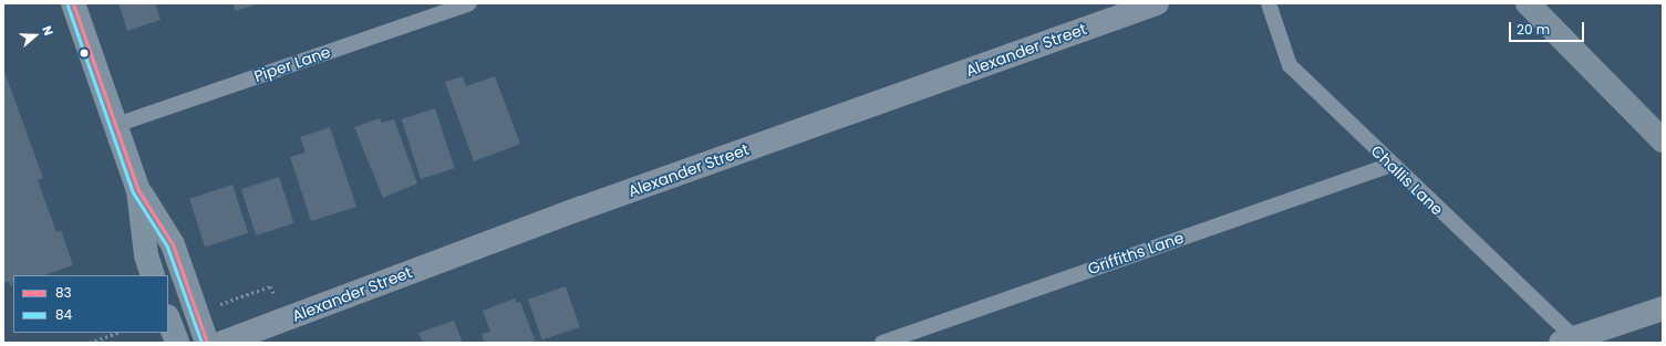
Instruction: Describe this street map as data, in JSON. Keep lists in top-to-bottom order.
{
  "streets": {
    "street": ["Alexander Street"],
    "lane": ["Piper Lane", "Challis Lane", "Griffiths Lane"]
  },
  "crossings": [
    ["Challis Lane", "Griffiths Lane"]
  ],
  "lines": ["transit line 83", "transit line 84"],
  "legend": ["83", "84"],
  "scale_bar": "20 m",
  "north": "right"
}
